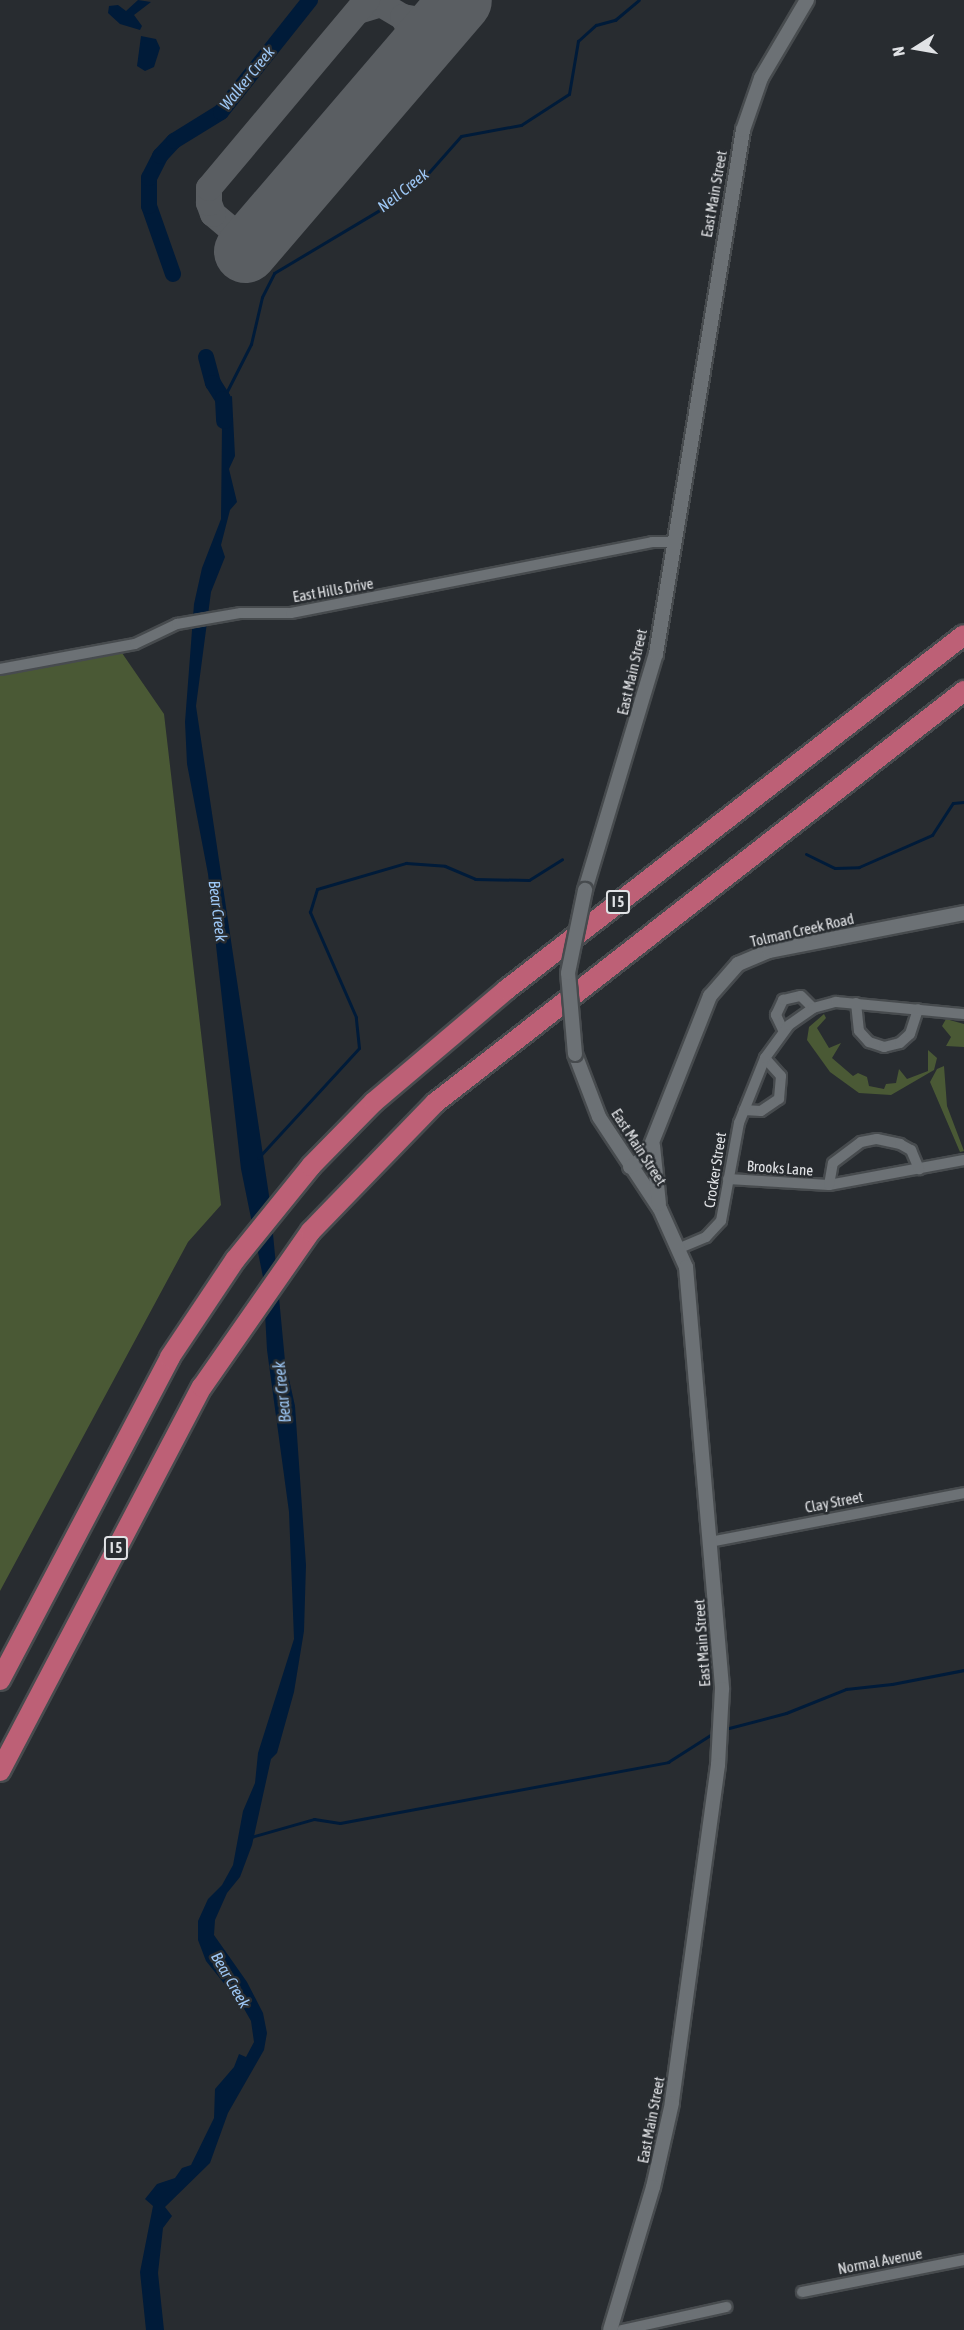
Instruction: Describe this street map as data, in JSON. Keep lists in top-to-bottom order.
{
  "streets": {
    "highway": ["I 5"],
    "street": [
      "East Main Street",
      "East Hills Drive",
      "Tolman Creek Road",
      "Brooks Lane",
      "Crocker Street",
      "Clay Street",
      "Normal Avenue"
    ]
  },
  "crossings": [
    ["East Main Street", "East Hills Drive"],
    ["East Main Street", "Tolman Creek Road"],
    ["East Main Street", "Crocker Street"],
    ["East Main Street", "Clay Street"],
    ["Brooks Lane", "Crocker Street"]
  ],
  "water": ["Walker Creek", "Neil Creek", "Bear Creek"],
  "north": "left"
}
